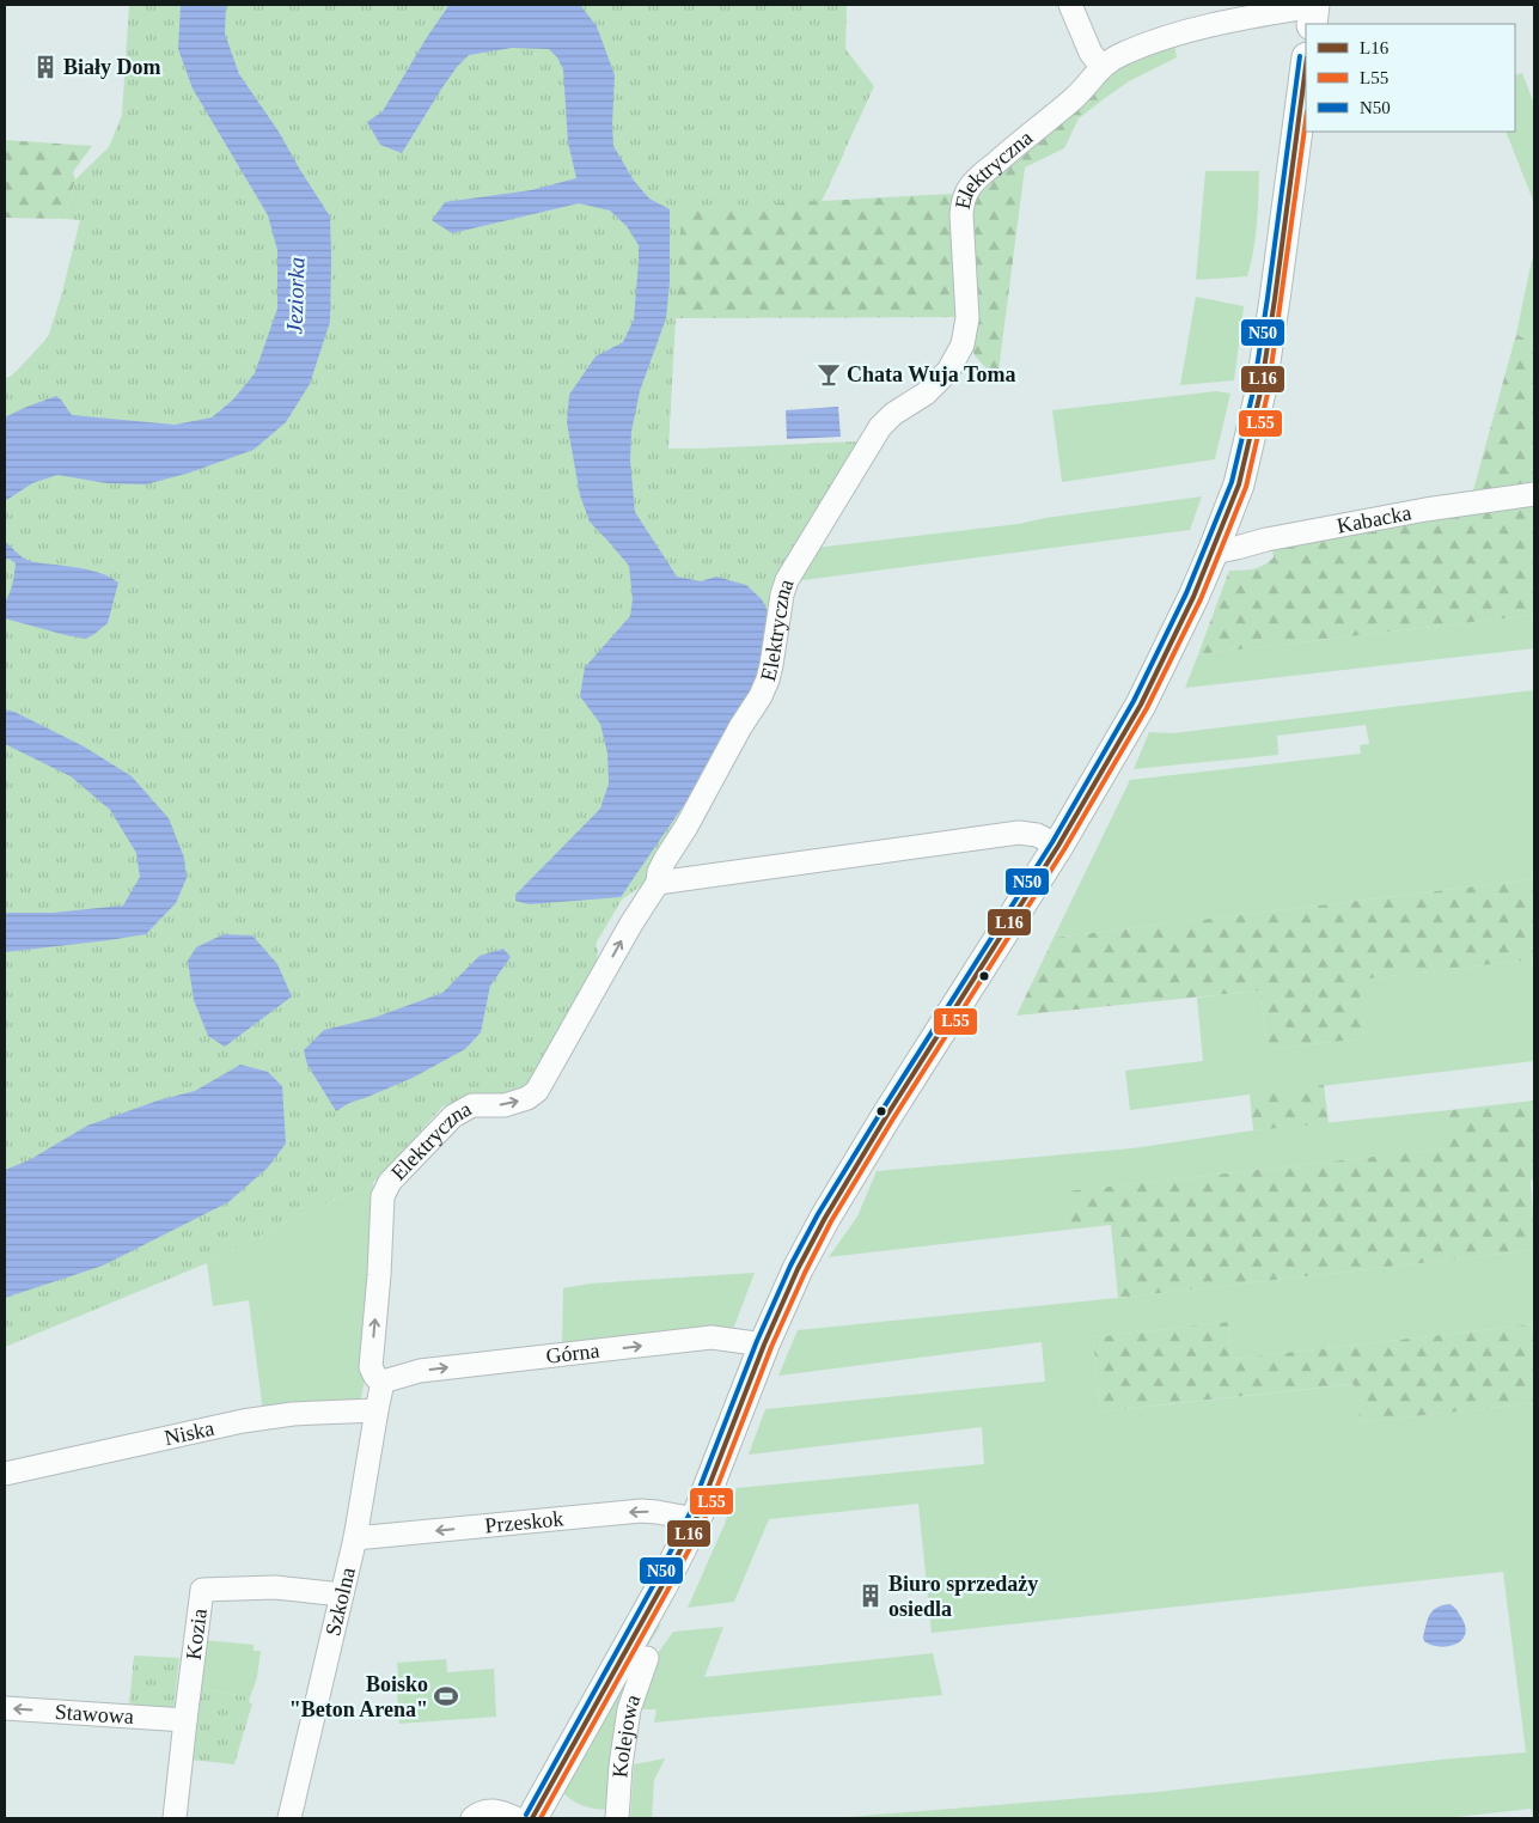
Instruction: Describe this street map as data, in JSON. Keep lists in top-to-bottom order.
{
  "streets": {
    "street": [
      "Elektryczna",
      "Kabacka",
      "Górna",
      "Niska",
      "Przeskok",
      "Szkolna",
      "Kozia",
      "Stawowa",
      "Kolejowa"
    ]
  },
  "crossings": [
    ["Elektryczna", "Górna"],
    ["Elektryczna", "Szkolna"],
    ["Górna", "Szkolna"],
    ["Niska", "Szkolna"],
    ["Przeskok", "Szkolna"],
    ["Szkolna", "Kozia"],
    ["Kozia", "Stawowa"]
  ],
  "one_way": ["Górna", "Przeskok", "Stawowa"],
  "water": ["Jeziorka"],
  "places": {
    "building": ["Biały Dom", "Biuro sprzedaży osiedla"],
    "bar": ["Chata Wuja Toma"],
    "sports": ["Boisko \"Beton Arena\""]
  },
  "lines": ["transit line N50", "transit line L16", "transit line L55"],
  "legend": ["L16", "L55", "N50"]
}
